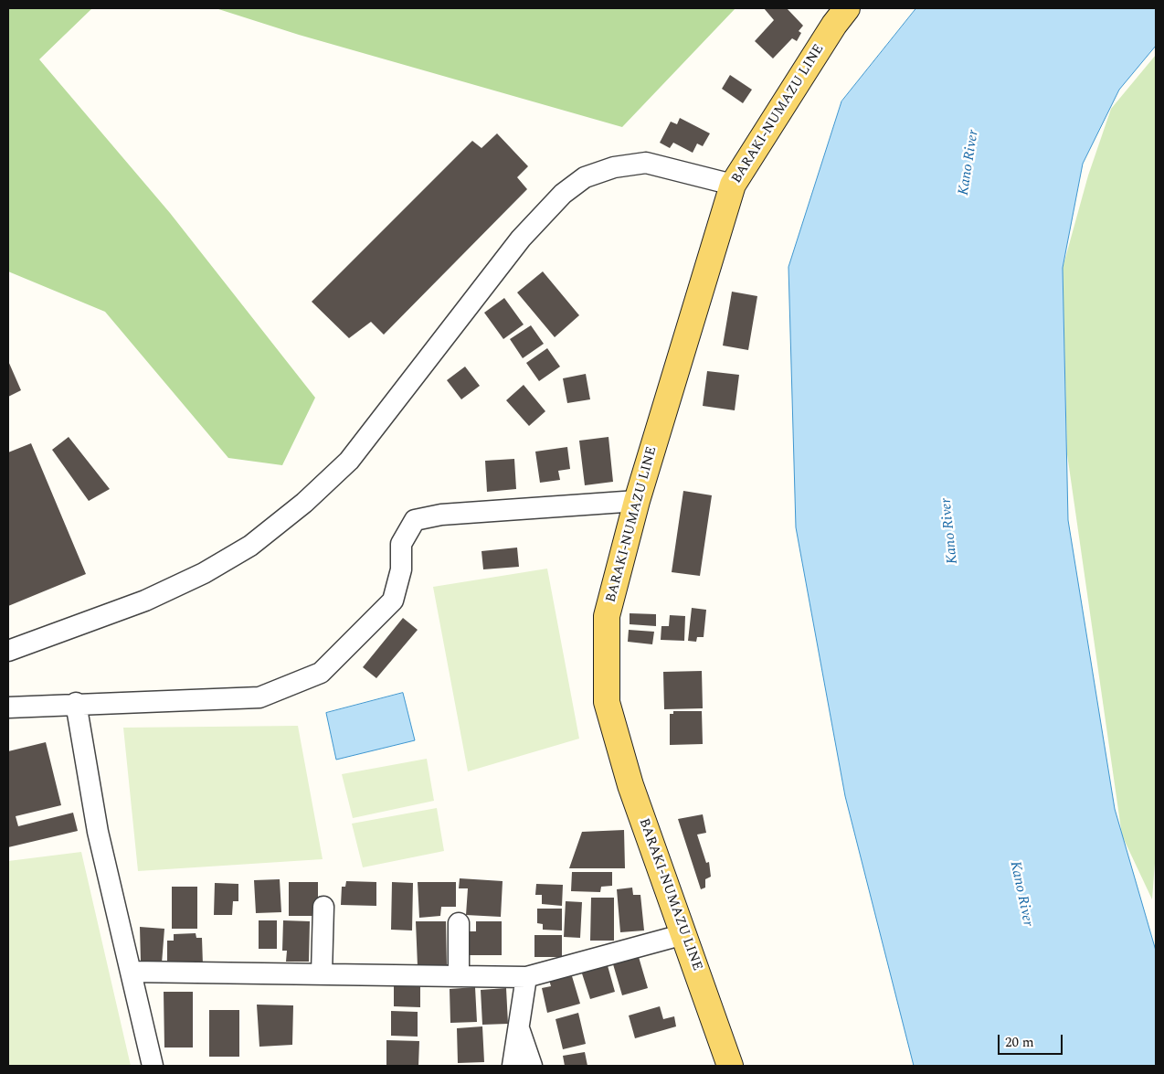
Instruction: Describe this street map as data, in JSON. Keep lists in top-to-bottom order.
{
  "streets": {
    "main road": ["BARAKI-NUMAZU LINE"]
  },
  "water": ["Kano River"],
  "scale_bar": "20 m"
}
